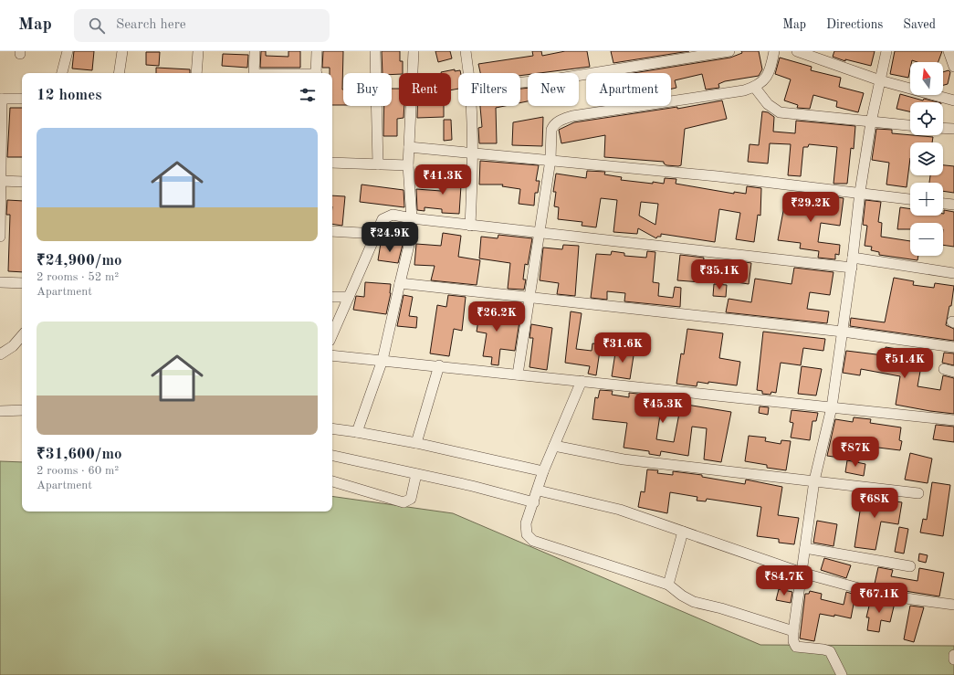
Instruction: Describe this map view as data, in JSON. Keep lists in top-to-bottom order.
{
  "north": "top",
  "page": {
    "header": "Map",
    "search": "Search here",
    "nav": ["Map", "Directions", "Saved"],
    "map_buttons": ["+", "−"],
    "chip": [
      "Buy",
      "Rent",
      "Filters",
      "New",
      "Apartment"
    ],
    "heading": "12 homes",
    "list": [
      {
        "name": "₹24,900/mo",
        "note": "2 rooms · 52 m² · Apartment"
      },
      {
        "name": "₹31,600/mo",
        "note": "2 rooms · 60 m² · Apartment"
      }
    ],
    "price": [
      "₹41.3K",
      "₹29.2K",
      "₹24.9K",
      "₹35.1K",
      "₹26.2K",
      "₹31.6K",
      "₹51.4K",
      "₹45.3K",
      "₹87K",
      "₹68K",
      "₹84.7K",
      "₹67.1K"
    ]
  }
}
